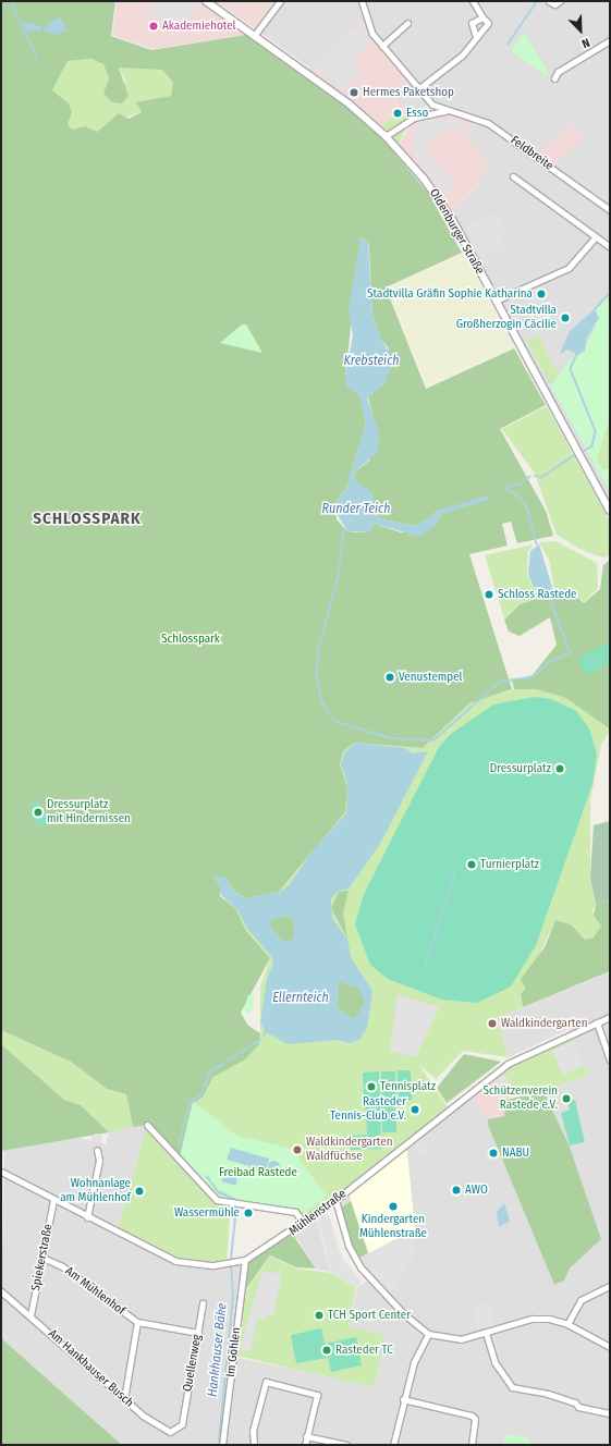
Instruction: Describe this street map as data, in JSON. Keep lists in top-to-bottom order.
{
  "streets": {
    "street": [
      "Feldbreite",
      "Oldenburger Straße",
      "Mühlenstraße",
      "Spiekerstraße",
      "Am Mühlenhof",
      "Im Göhlen",
      "Quellenweg",
      "Am Hankhauser Busch"
    ]
  },
  "crossings": [
    ["Feldbreite", "Oldenburger Straße"],
    ["Mühlenstraße", "Spiekerstraße"],
    ["Mühlenstraße", "Im Göhlen"],
    ["Spiekerstraße", "Am Mühlenhof"],
    ["Spiekerstraße", "Am Hankhauser Busch"],
    ["Am Mühlenhof", "Quellenweg"],
    ["Quellenweg", "Am Hankhauser Busch"]
  ],
  "districts": ["SCHLOSSPARK"],
  "water": [
    "Krebsteich",
    "Runder Teich",
    "Ellernteich",
    "Hankhauser Bäke"
  ],
  "parks": ["Schlosspark", "Freibad Rastede"],
  "places": [
    "Akademiehotel",
    "Hermes Paketshop",
    "Esso",
    "Stadtvilla Gräfin Sophie Katharina",
    "Stadtvilla Großherzogin Cäcilie",
    "Schloss Rastede",
    "Venustempel",
    "Dressurplatz",
    "Dressurplatz mit Hindernissen",
    "Turnierplatz",
    "Waldkindergarten",
    "Tennisplatz",
    "Schützenverein Rastede e.V.",
    "Rasteder Tennis-Club e.V.",
    "Waldkindergarten Waldfüchse",
    "NABU",
    "AWO",
    "Wohnanlage am Mühlenhof",
    "Kindergarten Mühlenstraße",
    "Wassermühle",
    "TCH Sport Center",
    "Rasteder TC"
  ],
  "north": "bottom right"
}
